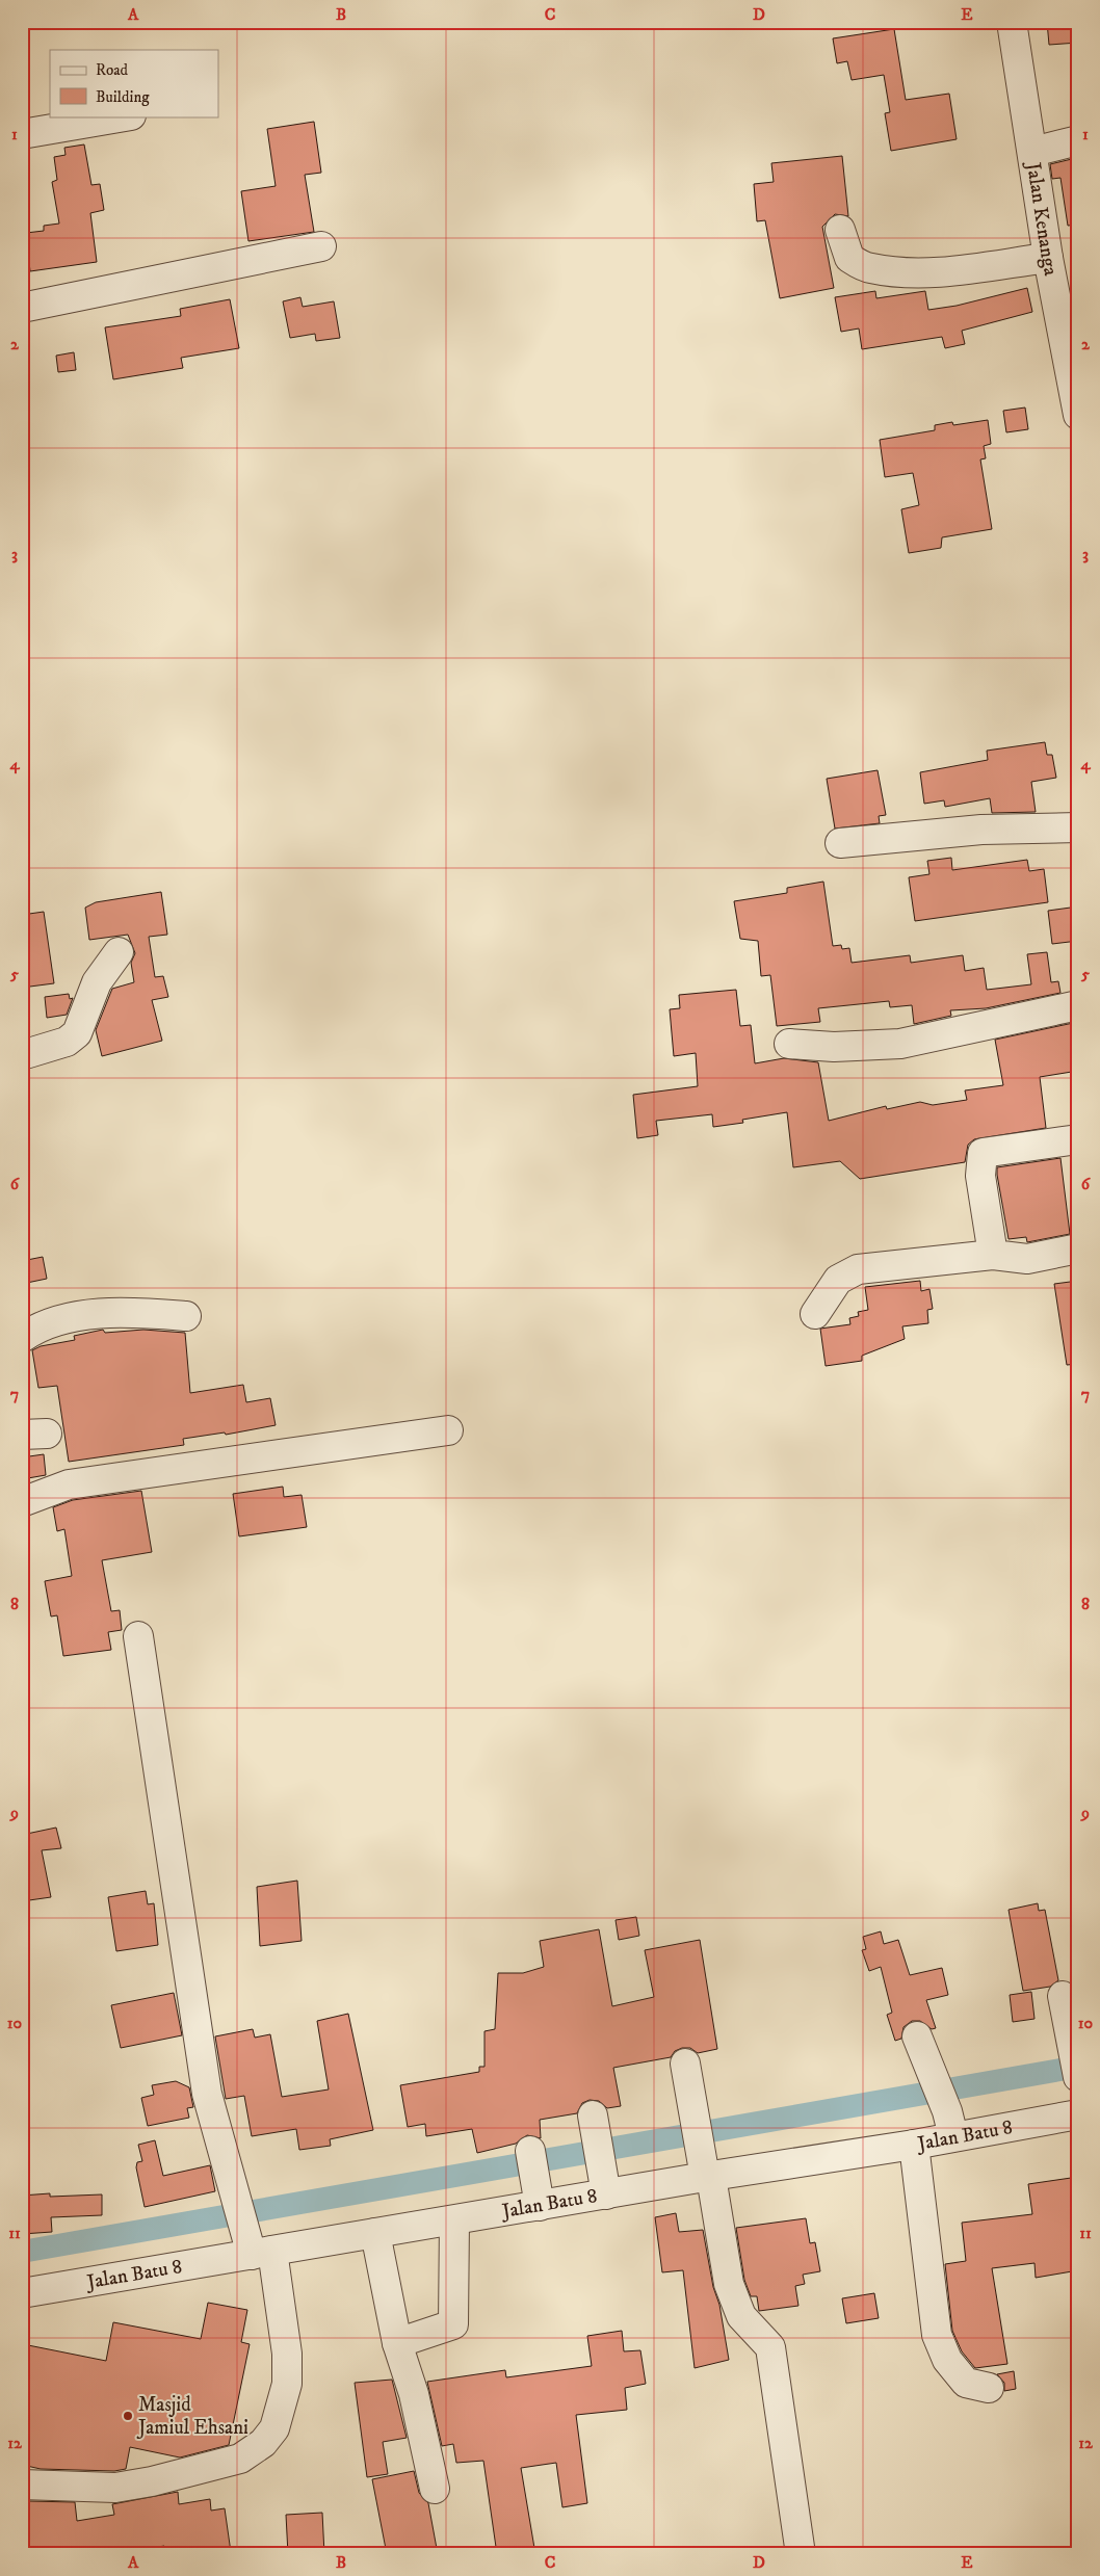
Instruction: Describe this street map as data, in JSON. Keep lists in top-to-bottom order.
{
  "streets": {
    "street": ["Jalan Kenanga", "Jalan Batu 8"]
  },
  "places": ["Masjid Jamiul Ehsani"],
  "legend": ["Road", "Building"],
  "grid": {
    "columns": [
      "A",
      "B",
      "C",
      "D",
      "E"
    ],
    "rows": [
      "1",
      "2",
      "3",
      "4",
      "5",
      "6",
      "7",
      "8",
      "9",
      "10",
      "11",
      "12"
    ]
  }
}
